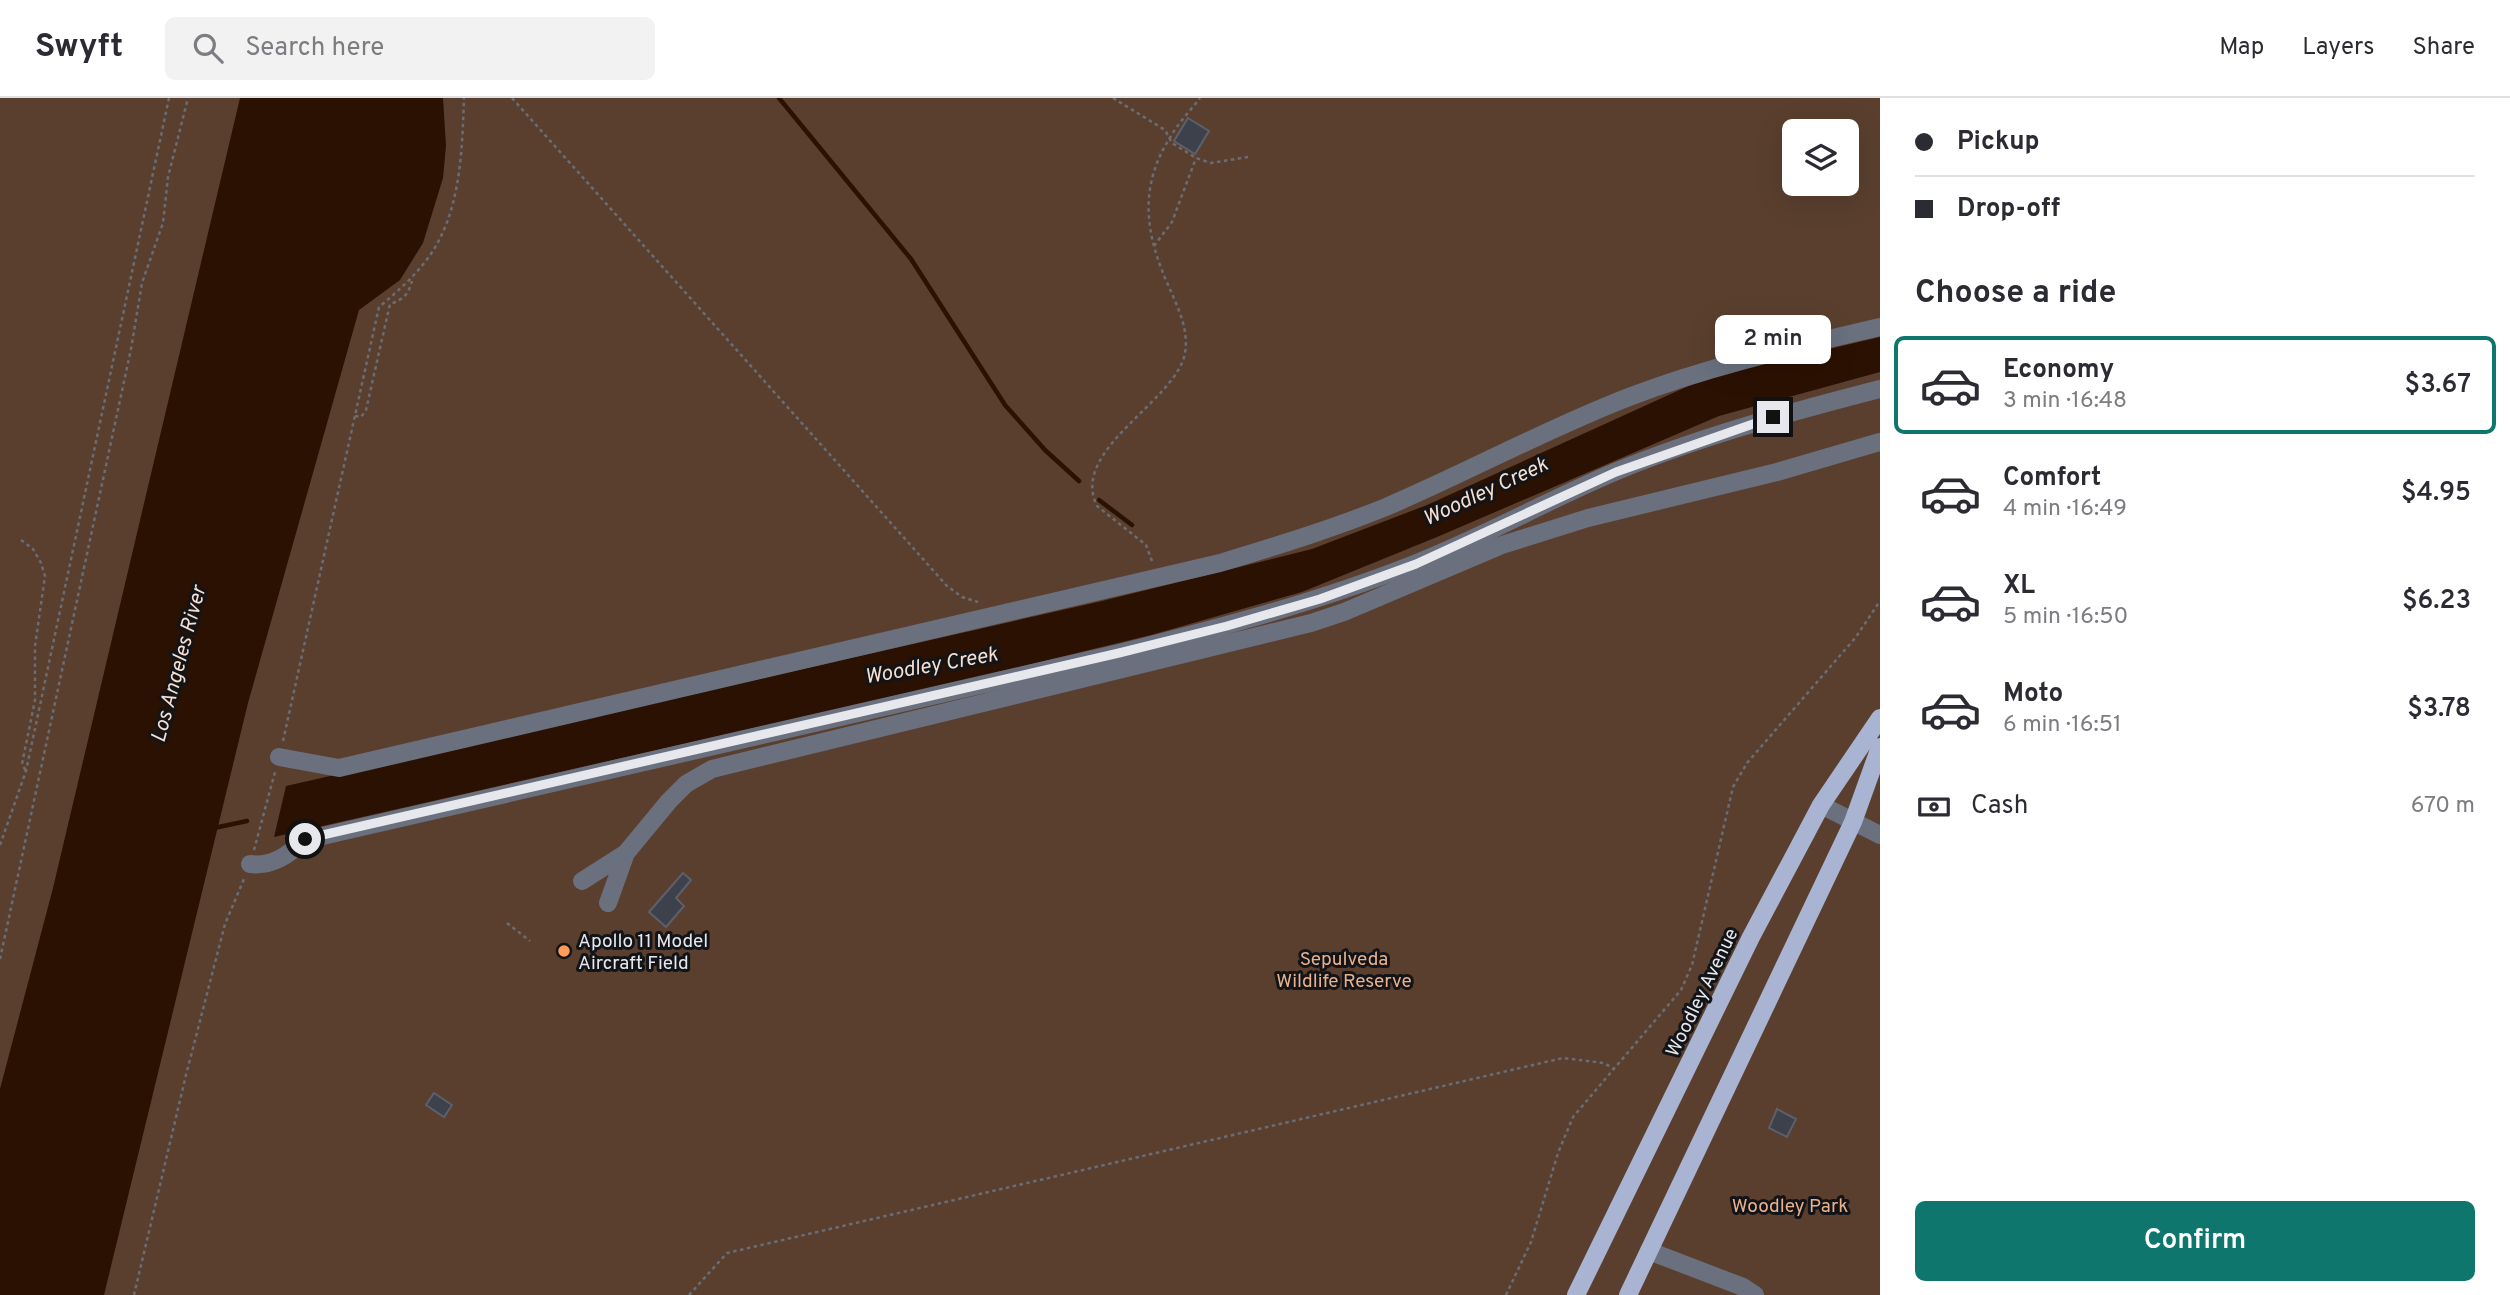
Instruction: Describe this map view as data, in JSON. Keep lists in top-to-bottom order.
{
  "streets": {
    "main road": ["Woodley Avenue"]
  },
  "water": ["Woodley Creek", "Los Angeles River"],
  "parks": ["Sepulveda Wildlife Reserve", "Woodley Park"],
  "places": ["Apollo 11 Model Aircraft Field"],
  "page": {
    "header": "Swyft",
    "search": "Search here",
    "nav": ["Map", "Layers", "Share"],
    "banner": ["Pickup", "Drop-off"],
    "heading": "Choose a ride",
    "bubble": "2 min",
    "list": [
      {
        "name": "Economy",
        "note": "3 min · 16:48",
        "value": "$3.67"
      },
      {
        "name": "Comfort",
        "note": "4 min · 16:49",
        "value": "$4.95"
      },
      {
        "name": "XL",
        "note": "5 min · 16:50",
        "value": "$6.23"
      },
      {
        "name": "Moto",
        "note": "6 min · 16:51",
        "value": "$3.78"
      }
    ],
    "pay": ["Cash", "670 m"],
    "buttons": "Confirm"
  }
}
